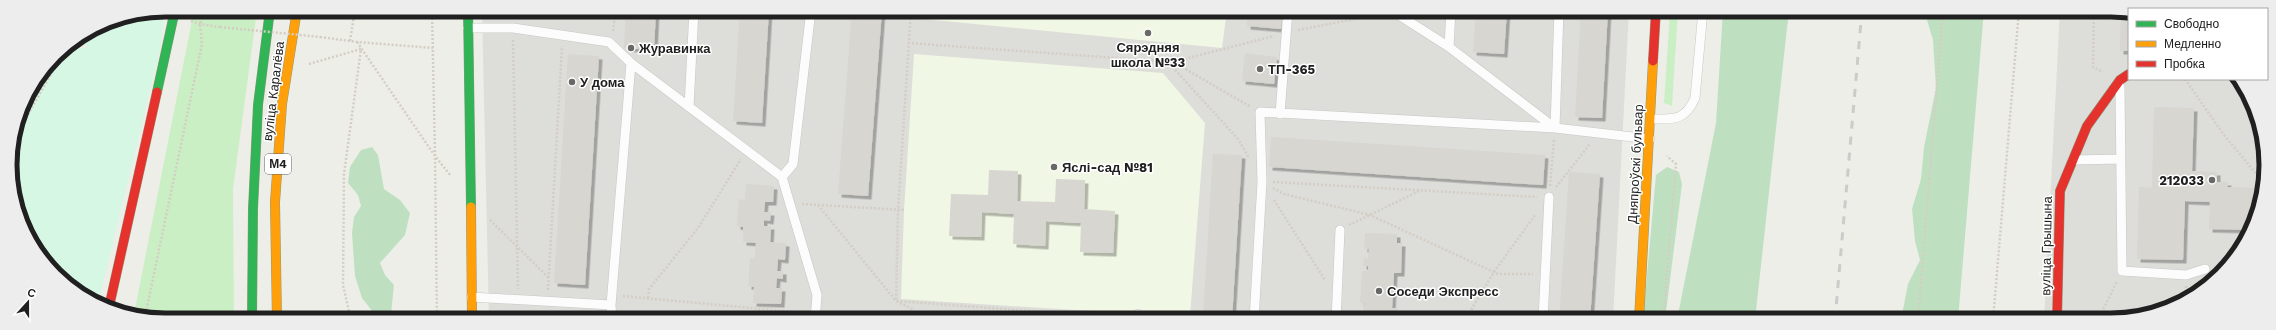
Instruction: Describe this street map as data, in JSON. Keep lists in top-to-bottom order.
{
  "streets": {
    "street": [
      "вуліца Каралёва",
      "М4",
      "Дняпроўскі бульвар",
      "вуліца Грышына"
    ]
  },
  "places": [
    "Сярэдняя школа №33",
    "Журавинка",
    "ТП-365",
    "У дома",
    "Яслі-сад №81",
    "212033",
    "Соседи Экспресс"
  ],
  "legend": ["Свободно", "Медленно", "Пробка"],
  "north": "top"
}
